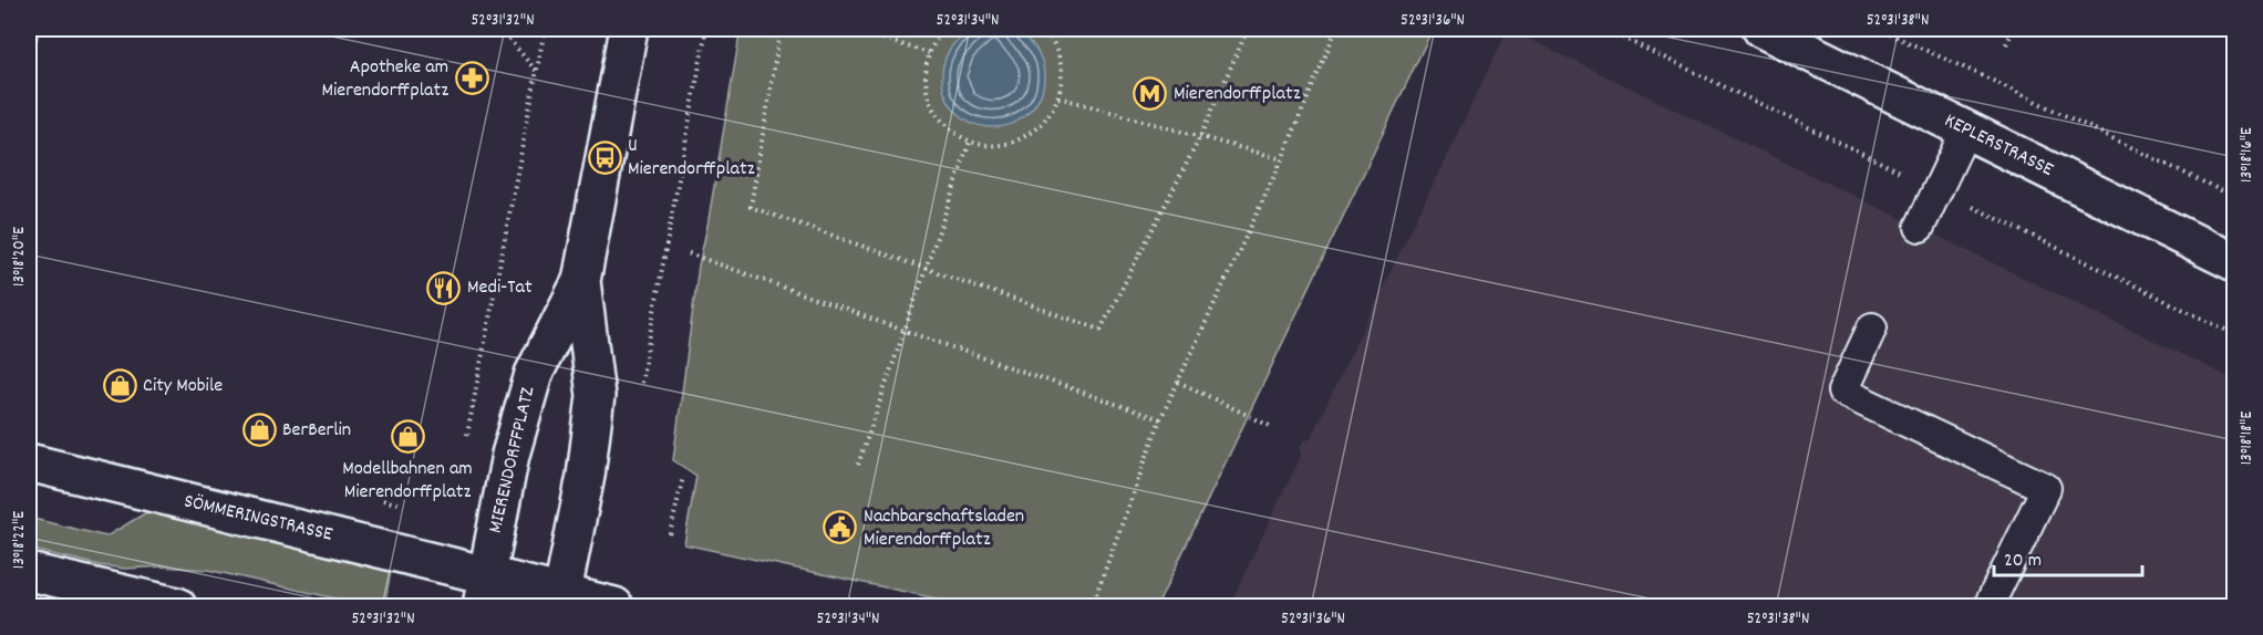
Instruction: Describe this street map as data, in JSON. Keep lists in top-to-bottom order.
{
  "streets": {
    "street": ["KEPLERSTRASSE", "MIERENDORFFPLATZ", "SÖMMERINGSTRASSE"]
  },
  "crossings": [
    ["MIERENDORFFPLATZ", "SÖMMERINGSTRASSE"]
  ],
  "places": {
    "pharmacy": ["Apotheke am Mierendorffplatz"],
    "metro station": ["Mierendorffplatz"],
    "bus stop": ["U Mierendorffplatz"],
    "restaurant": ["Medi-Tat"],
    "shop": ["City Mobile", "BerBerlin", "Modellbahnen am Mierendorffplatz"],
    "public building": ["Nachbarschaftsladen Mierendorffplatz"]
  },
  "scale_bar": "20 m",
  "coordinates": [
    "52°31'32\"N",
    "52°31'34\"N",
    "52°31'36\"N",
    "52°31'38\"N",
    "13°18'16\"E",
    "13°18'20\"E",
    "13°18'18\"E",
    "13°18'22\"E"
  ]
}
